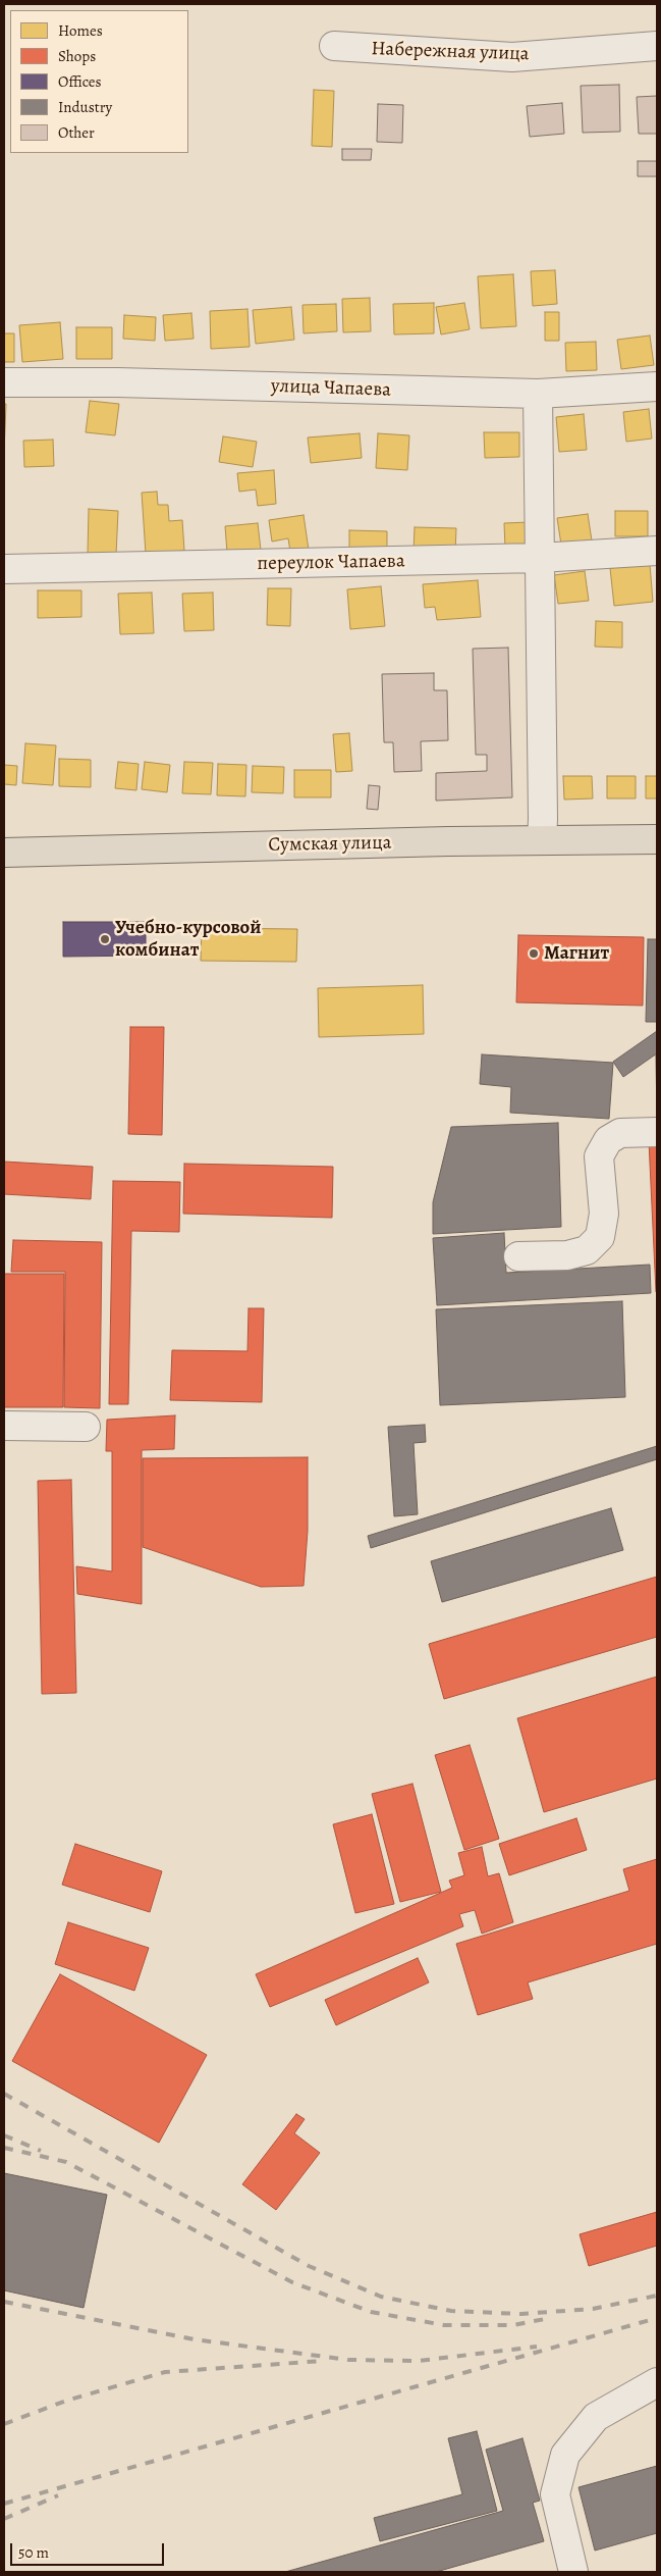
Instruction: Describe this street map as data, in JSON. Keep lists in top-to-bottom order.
{
  "streets": {
    "main road": ["Сумская улица"],
    "street": ["Набережная улица", "улица Чапаева", "переулок Чапаева"]
  },
  "places": ["Учебно-курсовой комбинат", "Магнит"],
  "legend": [
    "Homes",
    "Shops",
    "Offices",
    "Industry",
    "Other"
  ],
  "scale_bar": "50 m"
}
